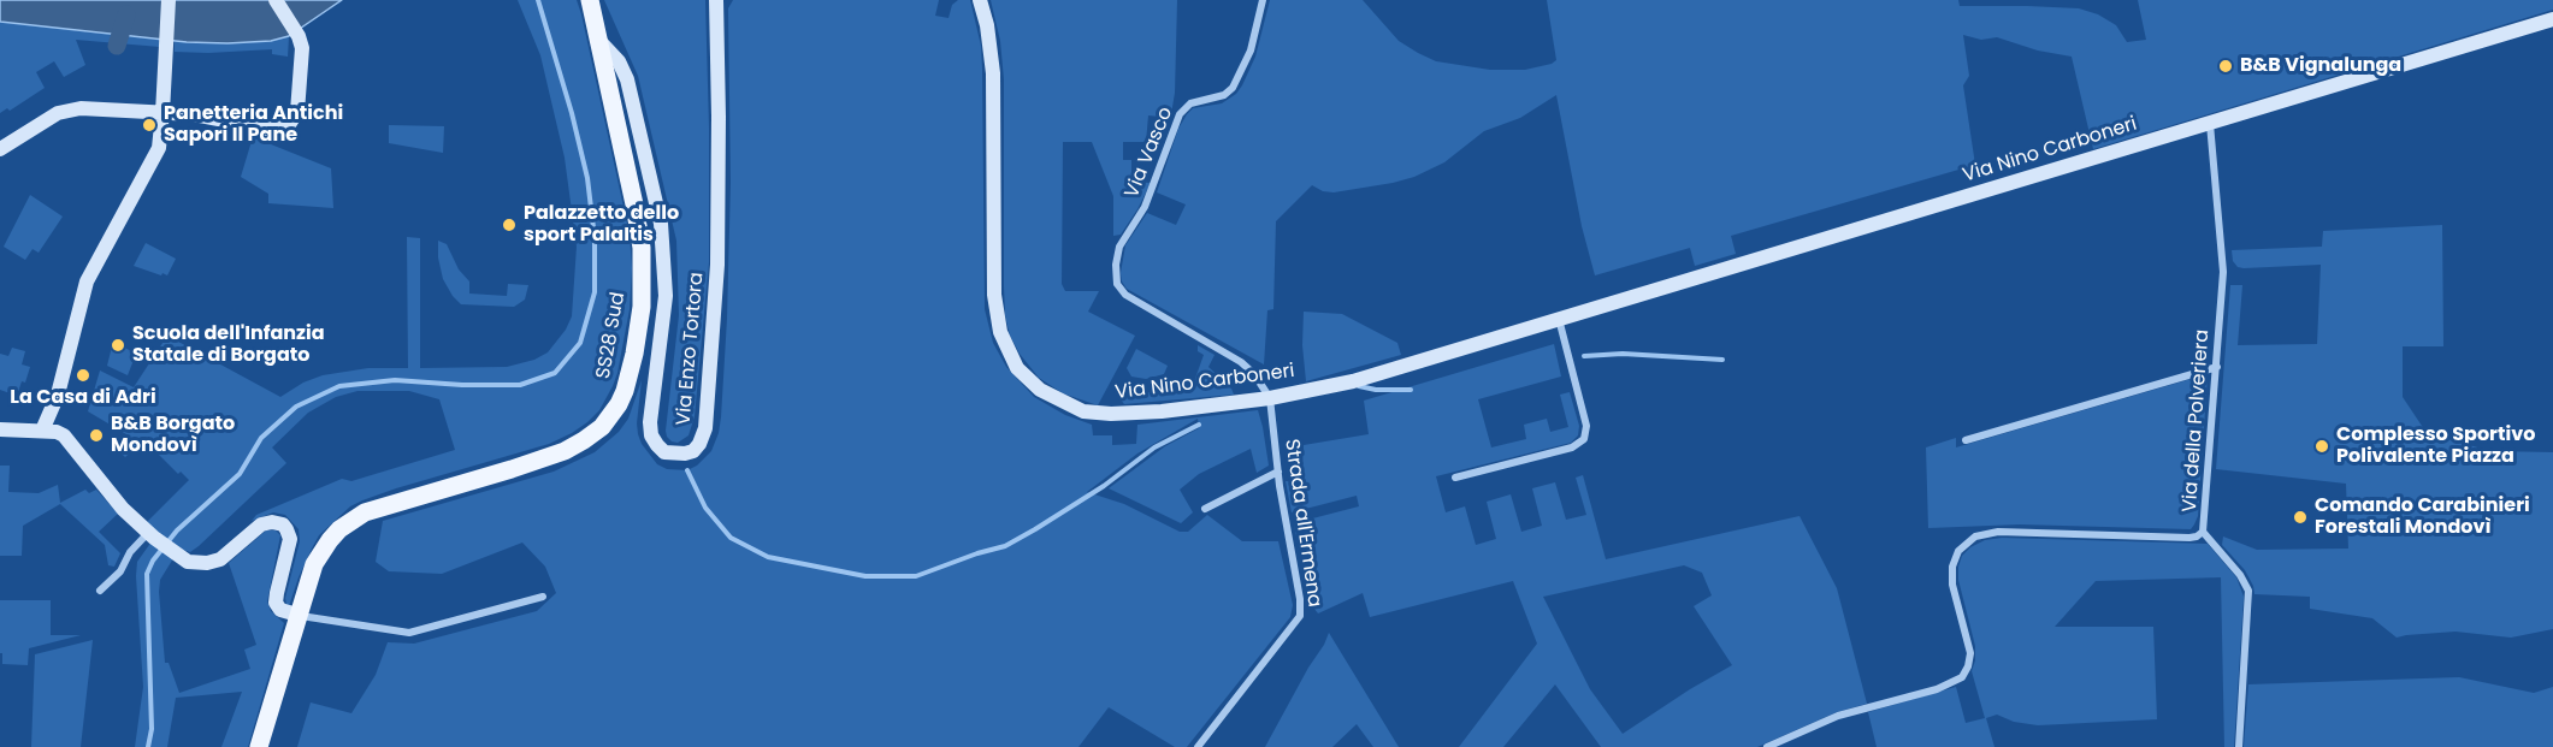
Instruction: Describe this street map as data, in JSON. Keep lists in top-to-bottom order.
{
  "streets": {
    "main road": ["Via Nino Carboneri", "SS28 Sud", "Via Enzo Tortora"],
    "street": ["Via Vasco", "Via della Polveriera", "Strada all'Ermena"]
  },
  "crossings": [
    ["Via Nino Carboneri", "Via Vasco"],
    ["Via Nino Carboneri", "Via della Polveriera"],
    ["Via Nino Carboneri", "Strada all'Ermena"],
    ["Via Vasco", "Strada all'Ermena"],
    ["SS28 Sud", "Via Enzo Tortora"]
  ],
  "places": [
    "B&B Vignalunga",
    "Panetteria Antichi Sapori Il Pane",
    "Palazzetto dello sport PalaItis",
    "Scuola dell'Infanzia Statale di Borgato",
    "La Casa di Adri",
    "B&B Borgato Mondovì",
    "Complesso Sportivo Polivalente Piazza",
    "Comando Carabinieri Forestali Mondovì"
  ]
}
